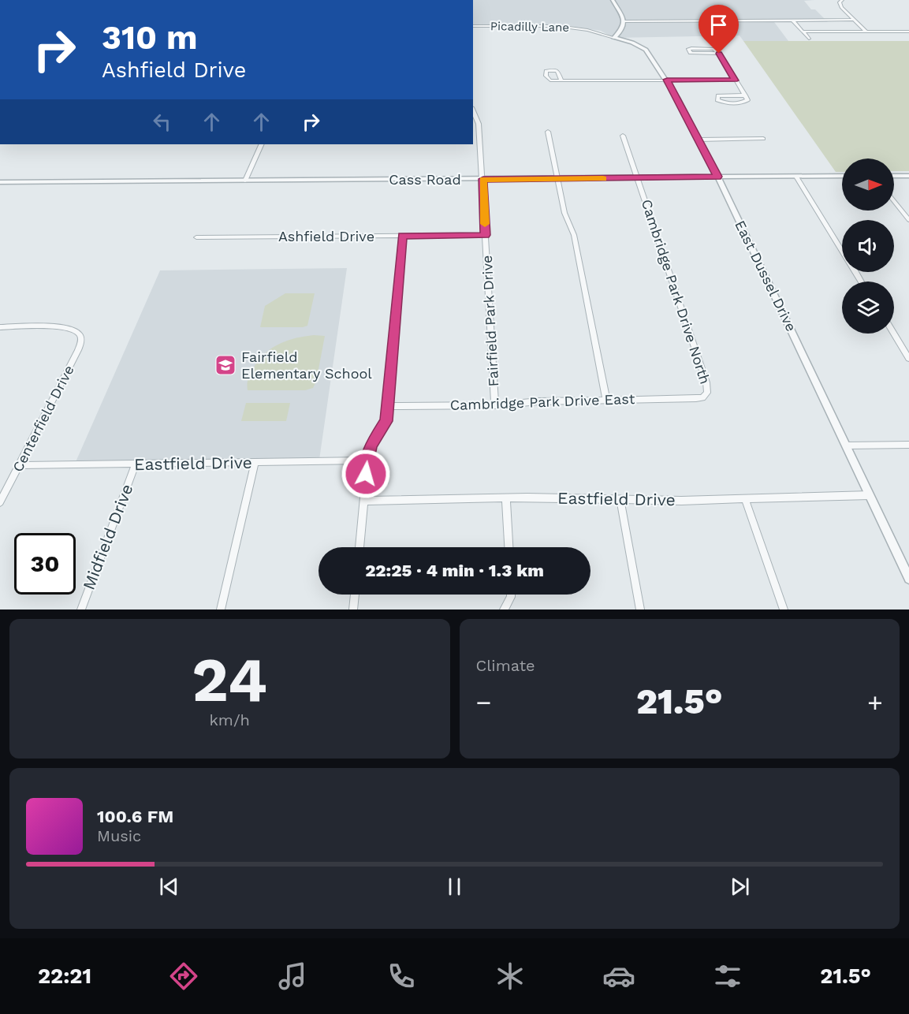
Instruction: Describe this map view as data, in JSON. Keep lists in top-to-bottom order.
{
  "streets": {
    "street": [
      "Picadilly Lane",
      "Cass Road",
      "Ashfield Drive",
      "East Dussel Drive",
      "Cambridge Park Drive North",
      "Fairfield Park Drive",
      "Cambridge Park Drive East",
      "Centerfield Drive",
      "Eastfield Drive",
      "Midfield Drive"
    ]
  },
  "crossings": [
    ["Picadilly Lane", "East Dussel Drive"],
    ["Cass Road", "East Dussel Drive"],
    ["Cass Road", "Cambridge Park Drive North"],
    ["Cass Road", "Fairfield Park Drive"],
    ["Ashfield Drive", "Fairfield Park Drive"],
    ["East Dussel Drive", "Eastfield Drive"],
    ["Cambridge Park Drive North", "Cambridge Park Drive East"],
    ["Fairfield Park Drive", "Cambridge Park Drive East"],
    ["Centerfield Drive", "Eastfield Drive"],
    ["Eastfield Drive", "Midfield Drive"]
  ],
  "places": {
    "school or university": ["Fairfield Elementary School"]
  },
  "north": "right",
  "page": {
    "turn": ["310 m", "Ashfield Drive"],
    "limit": "30",
    "trip": "22:25 · 4 min · 1.3 km",
    "tile": [
      ["24", "km/h"],
      "Climate"
    ],
    "heat": ["−", "21.5°", "+"],
    "song": ["100.6 FM", "Music"],
    "tabs": ["22:21", "21.5°"]
  }
}
